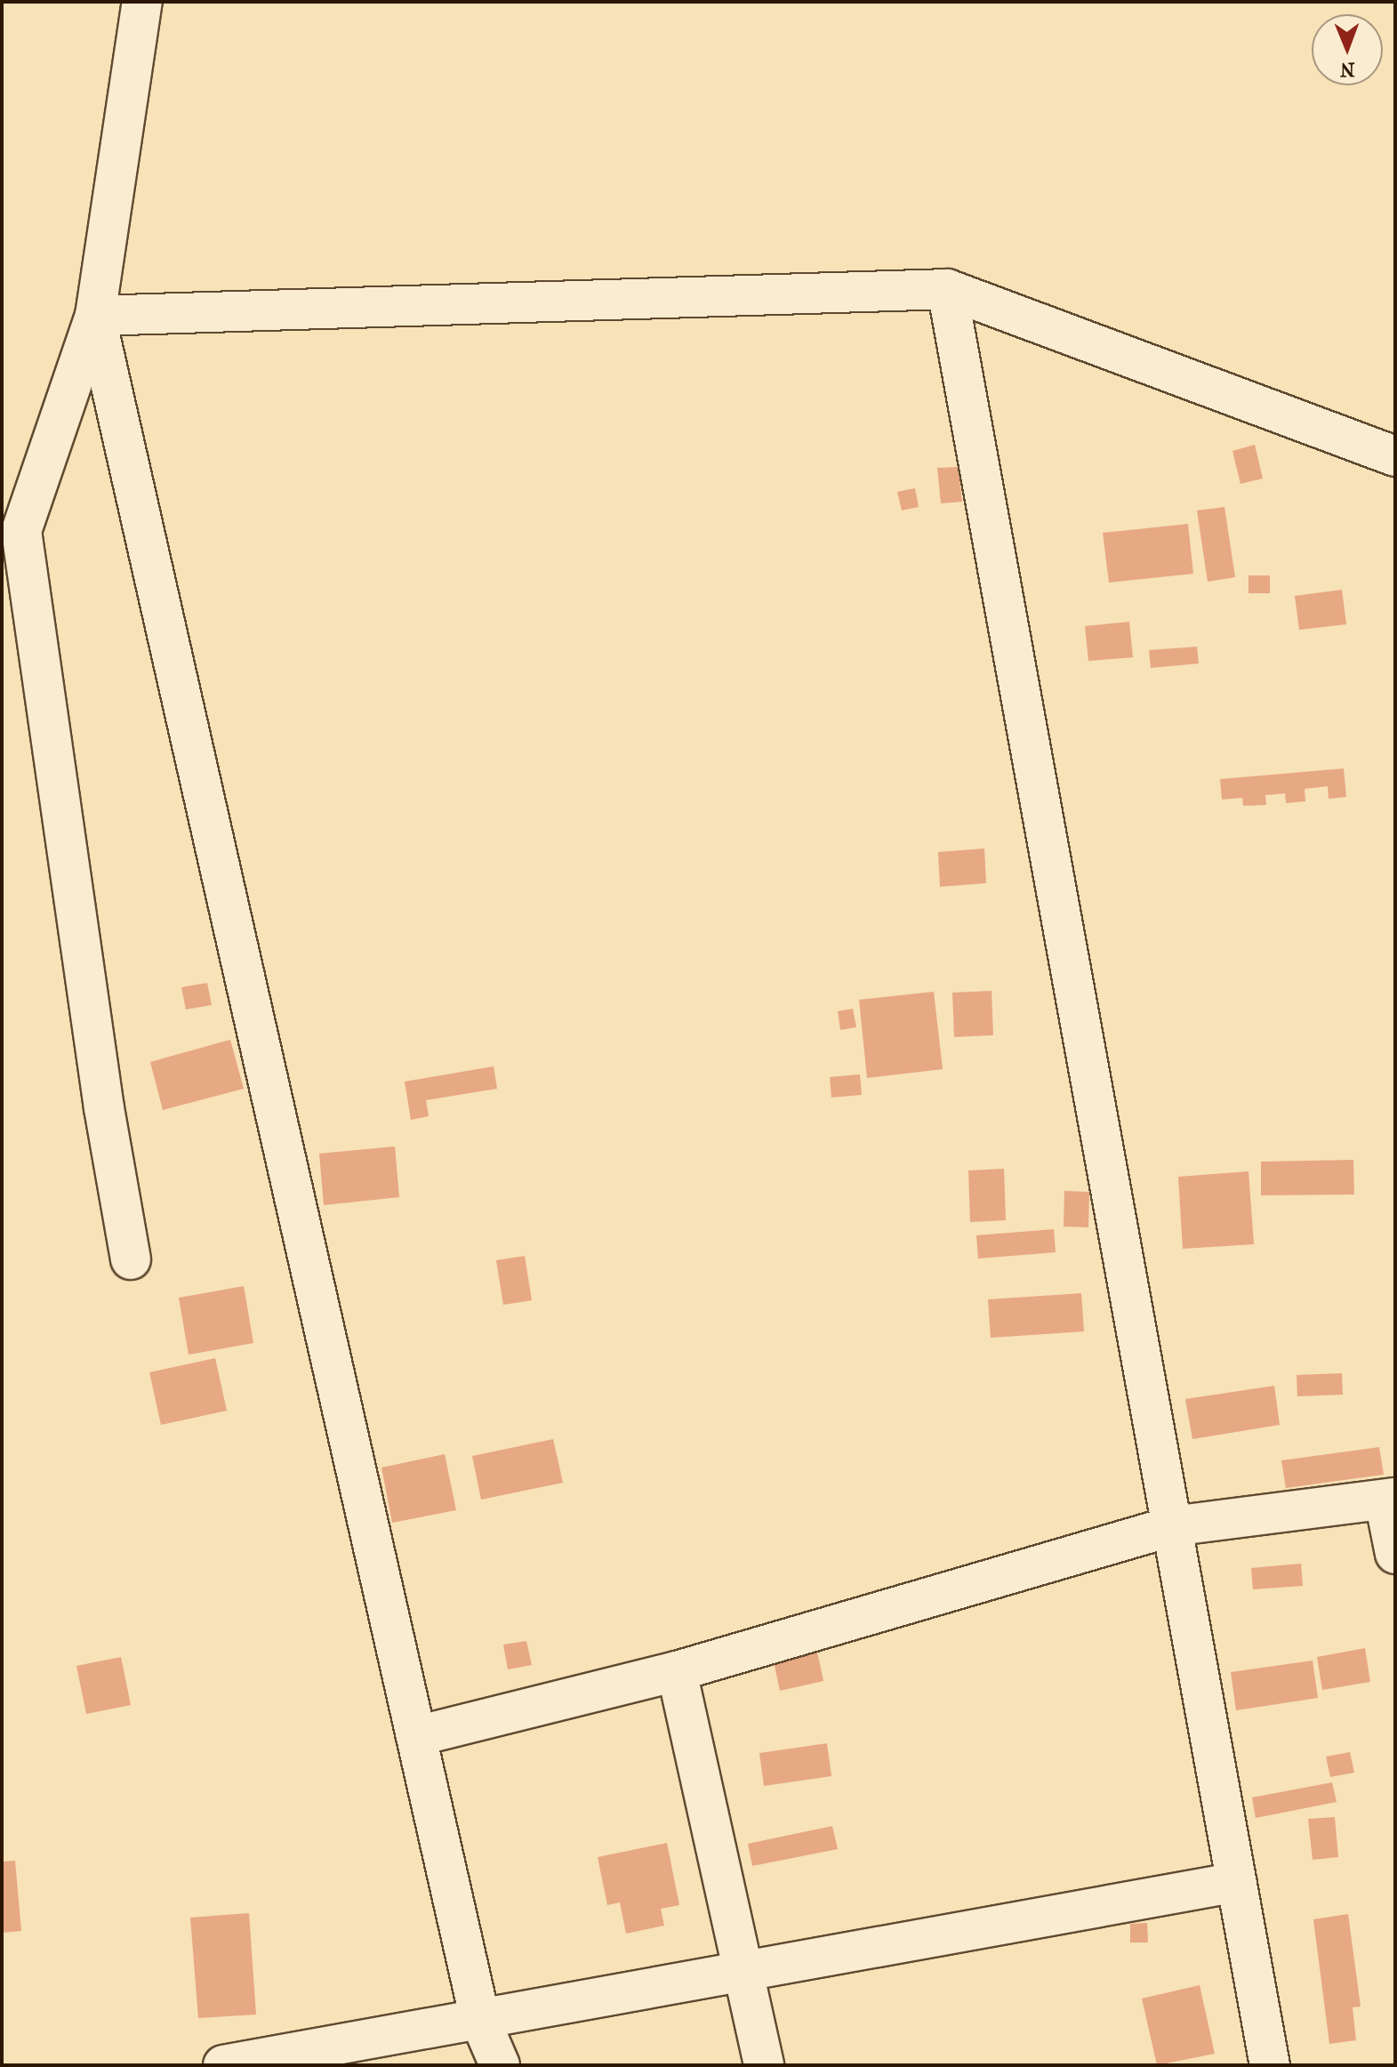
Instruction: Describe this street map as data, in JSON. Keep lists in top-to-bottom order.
{
  "north": "bottom"
}
